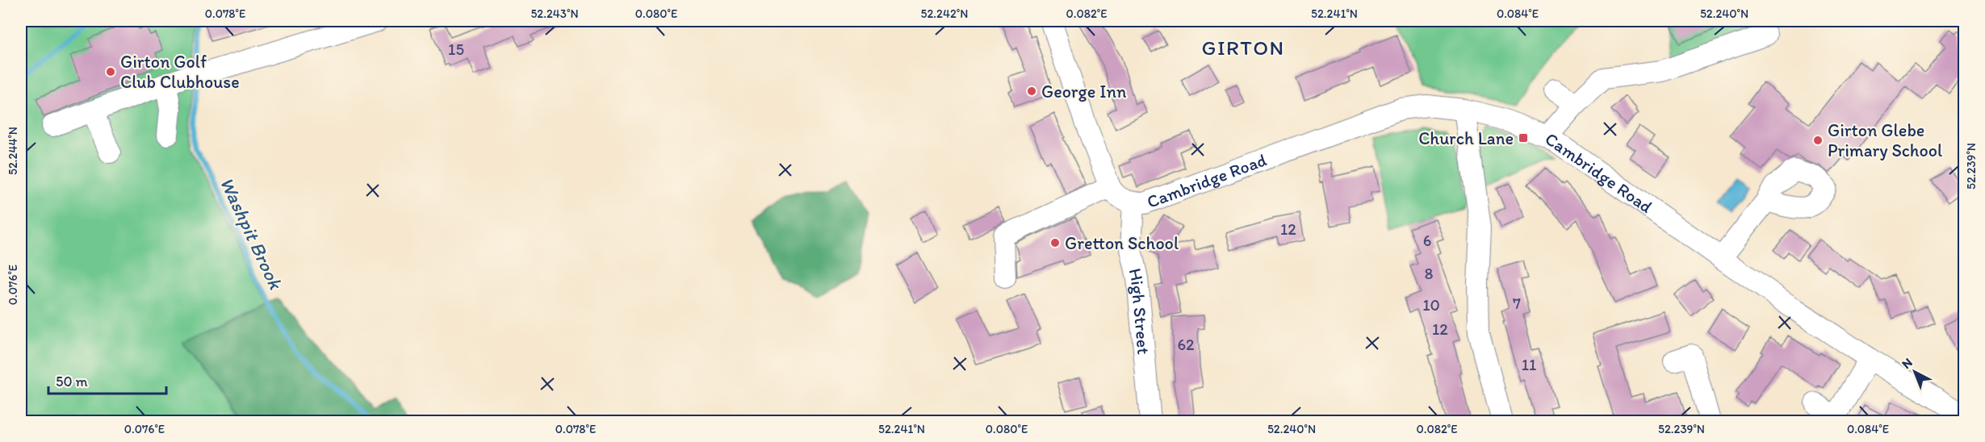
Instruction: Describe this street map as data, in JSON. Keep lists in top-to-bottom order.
{
  "streets": {
    "street": ["Cambridge Road", "High Street"]
  },
  "crossings": [
    ["Cambridge Road", "High Street"]
  ],
  "districts": ["GIRTON"],
  "water": ["Washpit Brook"],
  "places": {
    "other": [
      "Girton Golf Club Clubhouse",
      "George Inn",
      "Girton Glebe Primary School",
      "Gretton School"
    ],
    "transit": ["Church Lane"]
  },
  "house_numbers": [
    "15",
    "12",
    "6",
    "8",
    "7",
    "10",
    "12",
    "62",
    "11"
  ],
  "scale_bar": "50 m",
  "north": "top left",
  "coordinates": [
    "0.078°E",
    "52.243°N",
    "0.080°E",
    "52.242°N",
    "0.082°E",
    "52.241°N",
    "0.084°E",
    "52.240°N",
    "52.244°N",
    "52.239°N",
    "0.076°E"
  ]
}
